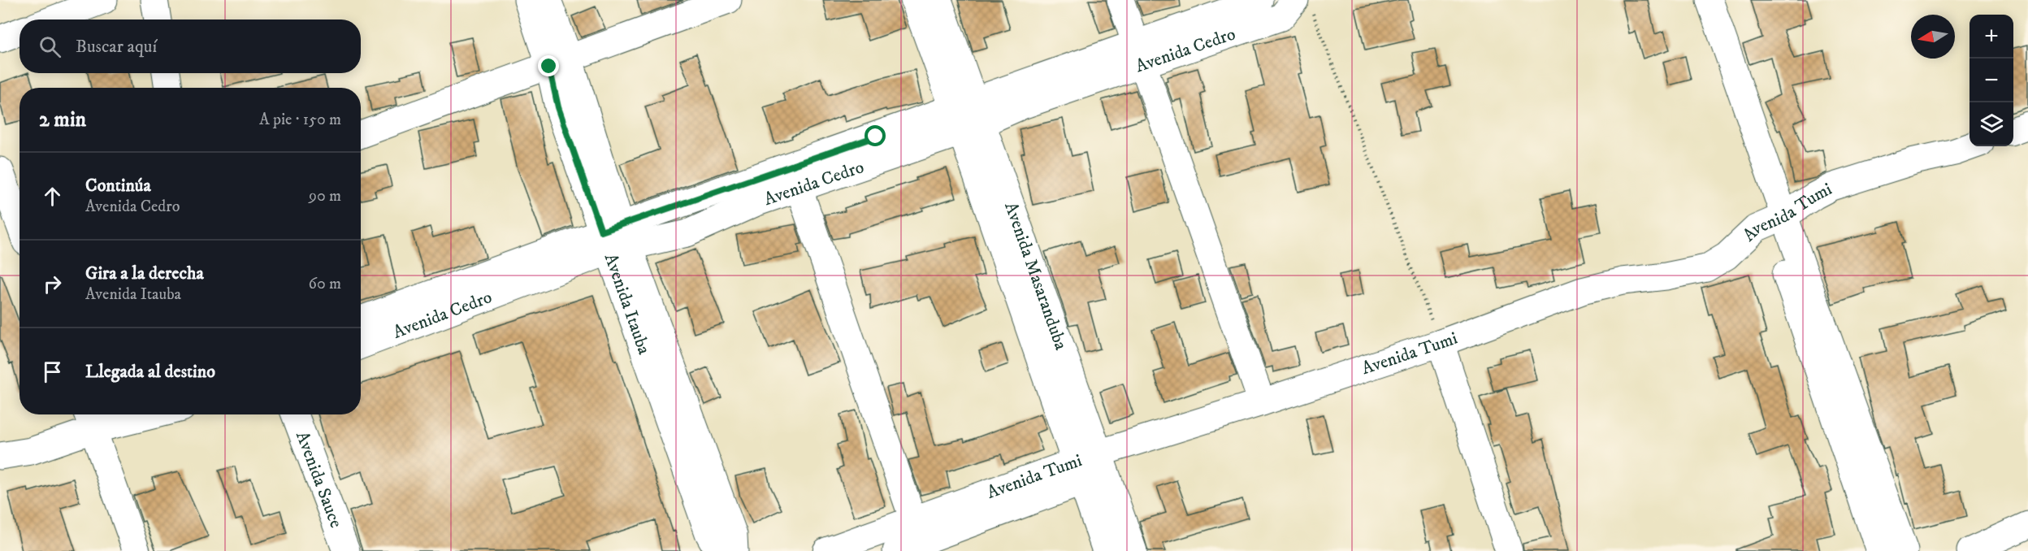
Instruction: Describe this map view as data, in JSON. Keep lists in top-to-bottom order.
{
  "streets": {
    "street": [
      "Avenida Cedro",
      "Avenida Tumi",
      "Avenida Masaranduba",
      "Avenida Itauba",
      "Avenida Sauce"
    ]
  },
  "crossings": [
    ["Avenida Cedro", "Avenida Masaranduba"],
    ["Avenida Cedro", "Avenida Itauba"],
    ["Avenida Tumi", "Avenida Masaranduba"]
  ],
  "north": "left",
  "page": {
    "map_buttons": ["+", "−"],
    "search": "Buscar aquí",
    "heading": ["2 min", "A pie · 150 m"],
    "list": [
      ["Continúa", "Avenida Cedro", "90 m"],
      ["Gira a la derecha", "Avenida Itauba", "60 m"],
      "Llegada al destino"
    ]
  }
}
